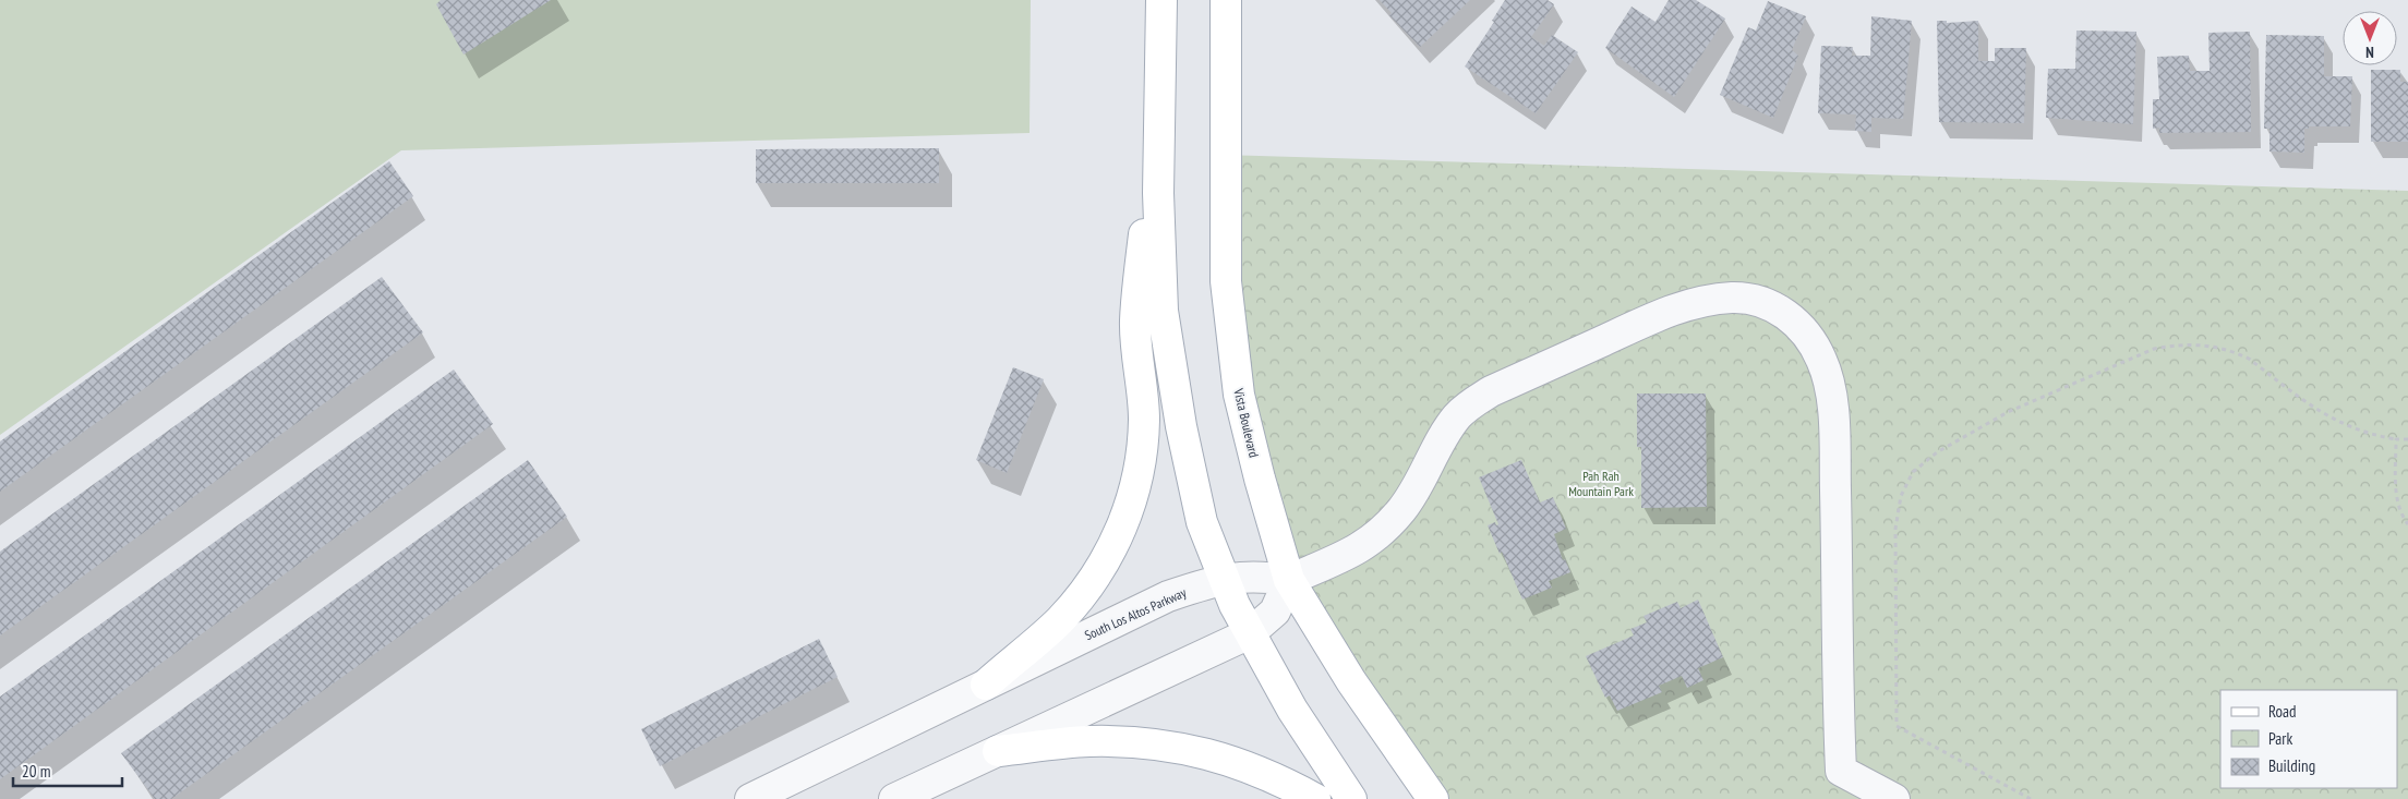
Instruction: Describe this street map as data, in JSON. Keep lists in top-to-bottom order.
{
  "streets": {
    "main road": ["Vista Boulevard"],
    "street": ["South Los Altos Parkway"]
  },
  "crossings": [
    ["Vista Boulevard", "South Los Altos Parkway"]
  ],
  "parks": ["Pah Rah Mountain Park"],
  "legend": ["Road", "Park", "Building"],
  "scale_bar": "20 m",
  "north": "bottom"
}
